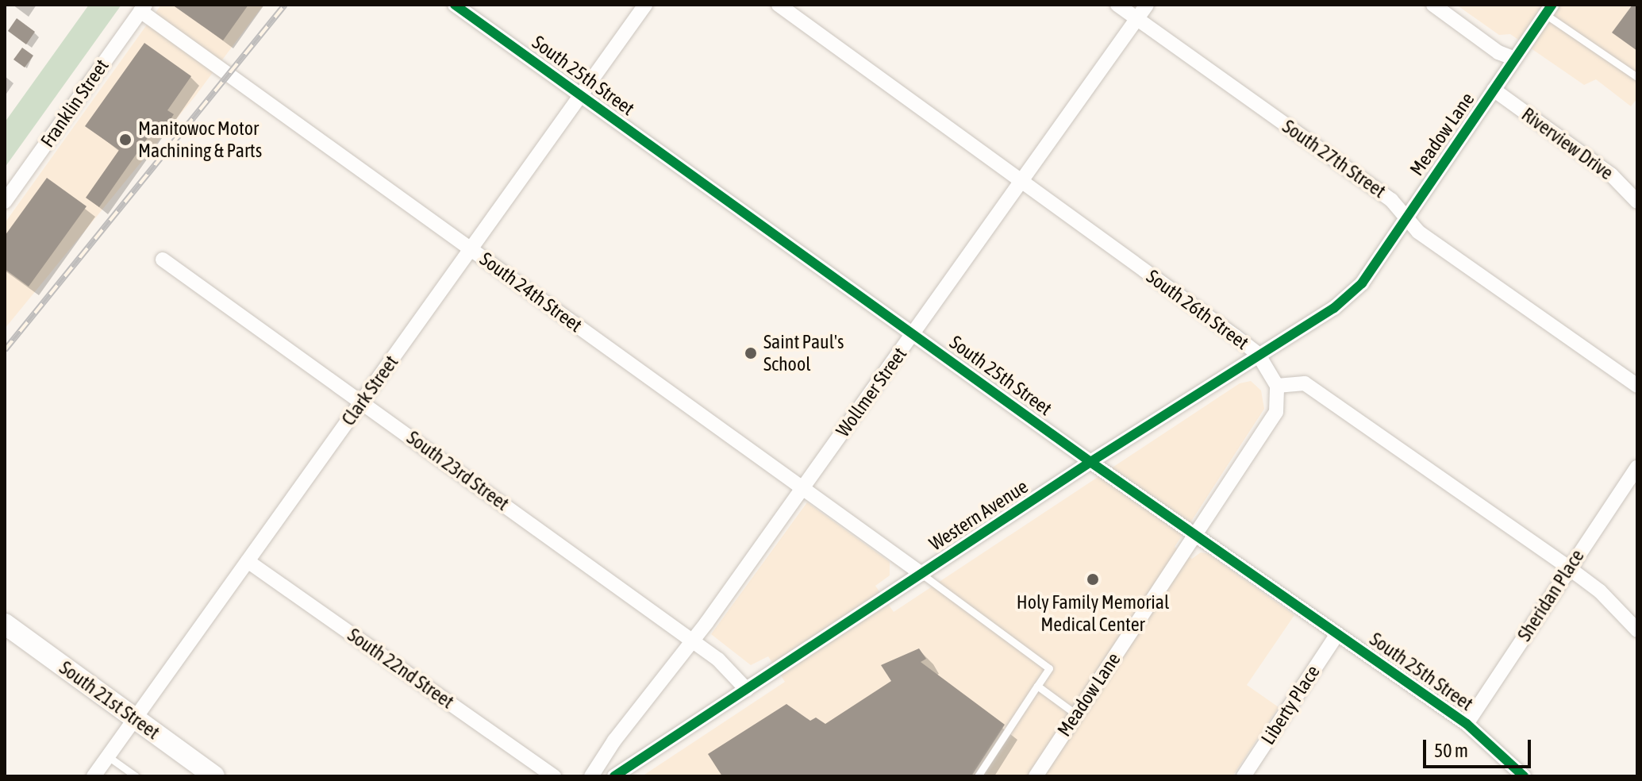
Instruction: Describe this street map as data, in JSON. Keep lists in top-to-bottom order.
{
  "streets": {
    "main road": ["South 21st Street"],
    "street": [
      "South 25th Street",
      "Franklin Street",
      "Meadow Lane",
      "Riverview Drive",
      "South 27th Street",
      "South 24th Street",
      "South 26th Street",
      "Clark Street",
      "Wollmer Street",
      "South 23rd Street",
      "Western Avenue",
      "Sheridan Place",
      "South 22nd Street",
      "Liberty Place"
    ]
  },
  "crossings": [
    ["South 25th Street", "Meadow Lane"],
    ["South 25th Street", "Clark Street"],
    ["South 25th Street", "Wollmer Street"],
    ["South 25th Street", "Western Avenue"],
    ["South 25th Street", "Sheridan Place"],
    ["South 25th Street", "Liberty Place"],
    ["Franklin Street", "South 24th Street"],
    ["Meadow Lane", "Riverview Drive"],
    ["Meadow Lane", "South 27th Street"],
    ["Meadow Lane", "South 26th Street"],
    ["Meadow Lane", "Western Avenue"],
    ["South 27th Street", "Wollmer Street"],
    ["South 24th Street", "Clark Street"],
    ["South 24th Street", "Wollmer Street"],
    ["South 24th Street", "Western Avenue"],
    ["South 26th Street", "Wollmer Street"],
    ["South 26th Street", "Western Avenue"],
    ["Clark Street", "South 23rd Street"],
    ["Clark Street", "South 22nd Street"],
    ["Clark Street", "South 21st Street"],
    ["Wollmer Street", "South 23rd Street"],
    ["South 23rd Street", "Western Avenue"]
  ],
  "places": ["Manitowoc Motor Machining & Parts", "Saint Paul's School", "Holy Family Memorial Medical Center"],
  "scale_bar": "50 m"
}
